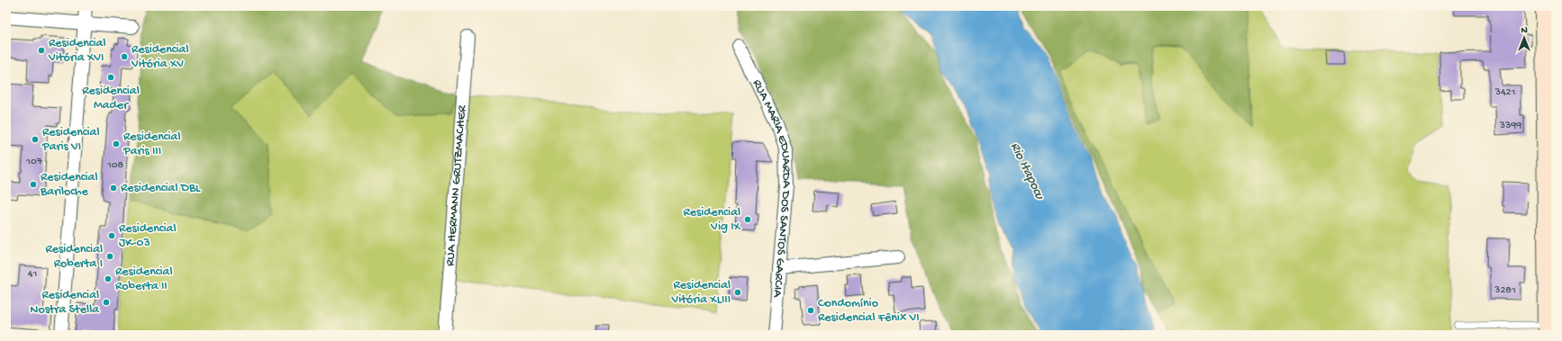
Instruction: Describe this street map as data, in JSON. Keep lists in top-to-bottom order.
{
  "streets": {
    "street": ["RUA HERMANN GRUTZMACHER", "RUA MARIA EDUARDA DOS SANTOS GARCIA"]
  },
  "water": ["Rio Itapocu"],
  "places": [
    "Residencial Vitória XVI",
    "Residencial Vitória XV",
    "Residencial Mader",
    "Residencial Paris VI",
    "Residencial Paris III",
    "Residencial Bariloche",
    "Residencial DBL",
    "Residencial Vig IX",
    "Residencial JK-03",
    "Residencial Roberta I",
    "Residencial Roberta II",
    "Residencial Vitória XLIII",
    "Residencial Nostra Stella",
    "Condomínio Residencial Fênix VI"
  ],
  "house_numbers": [
    "3421",
    "3399",
    "107",
    "108",
    "41",
    "3281"
  ],
  "north": "top"
}
